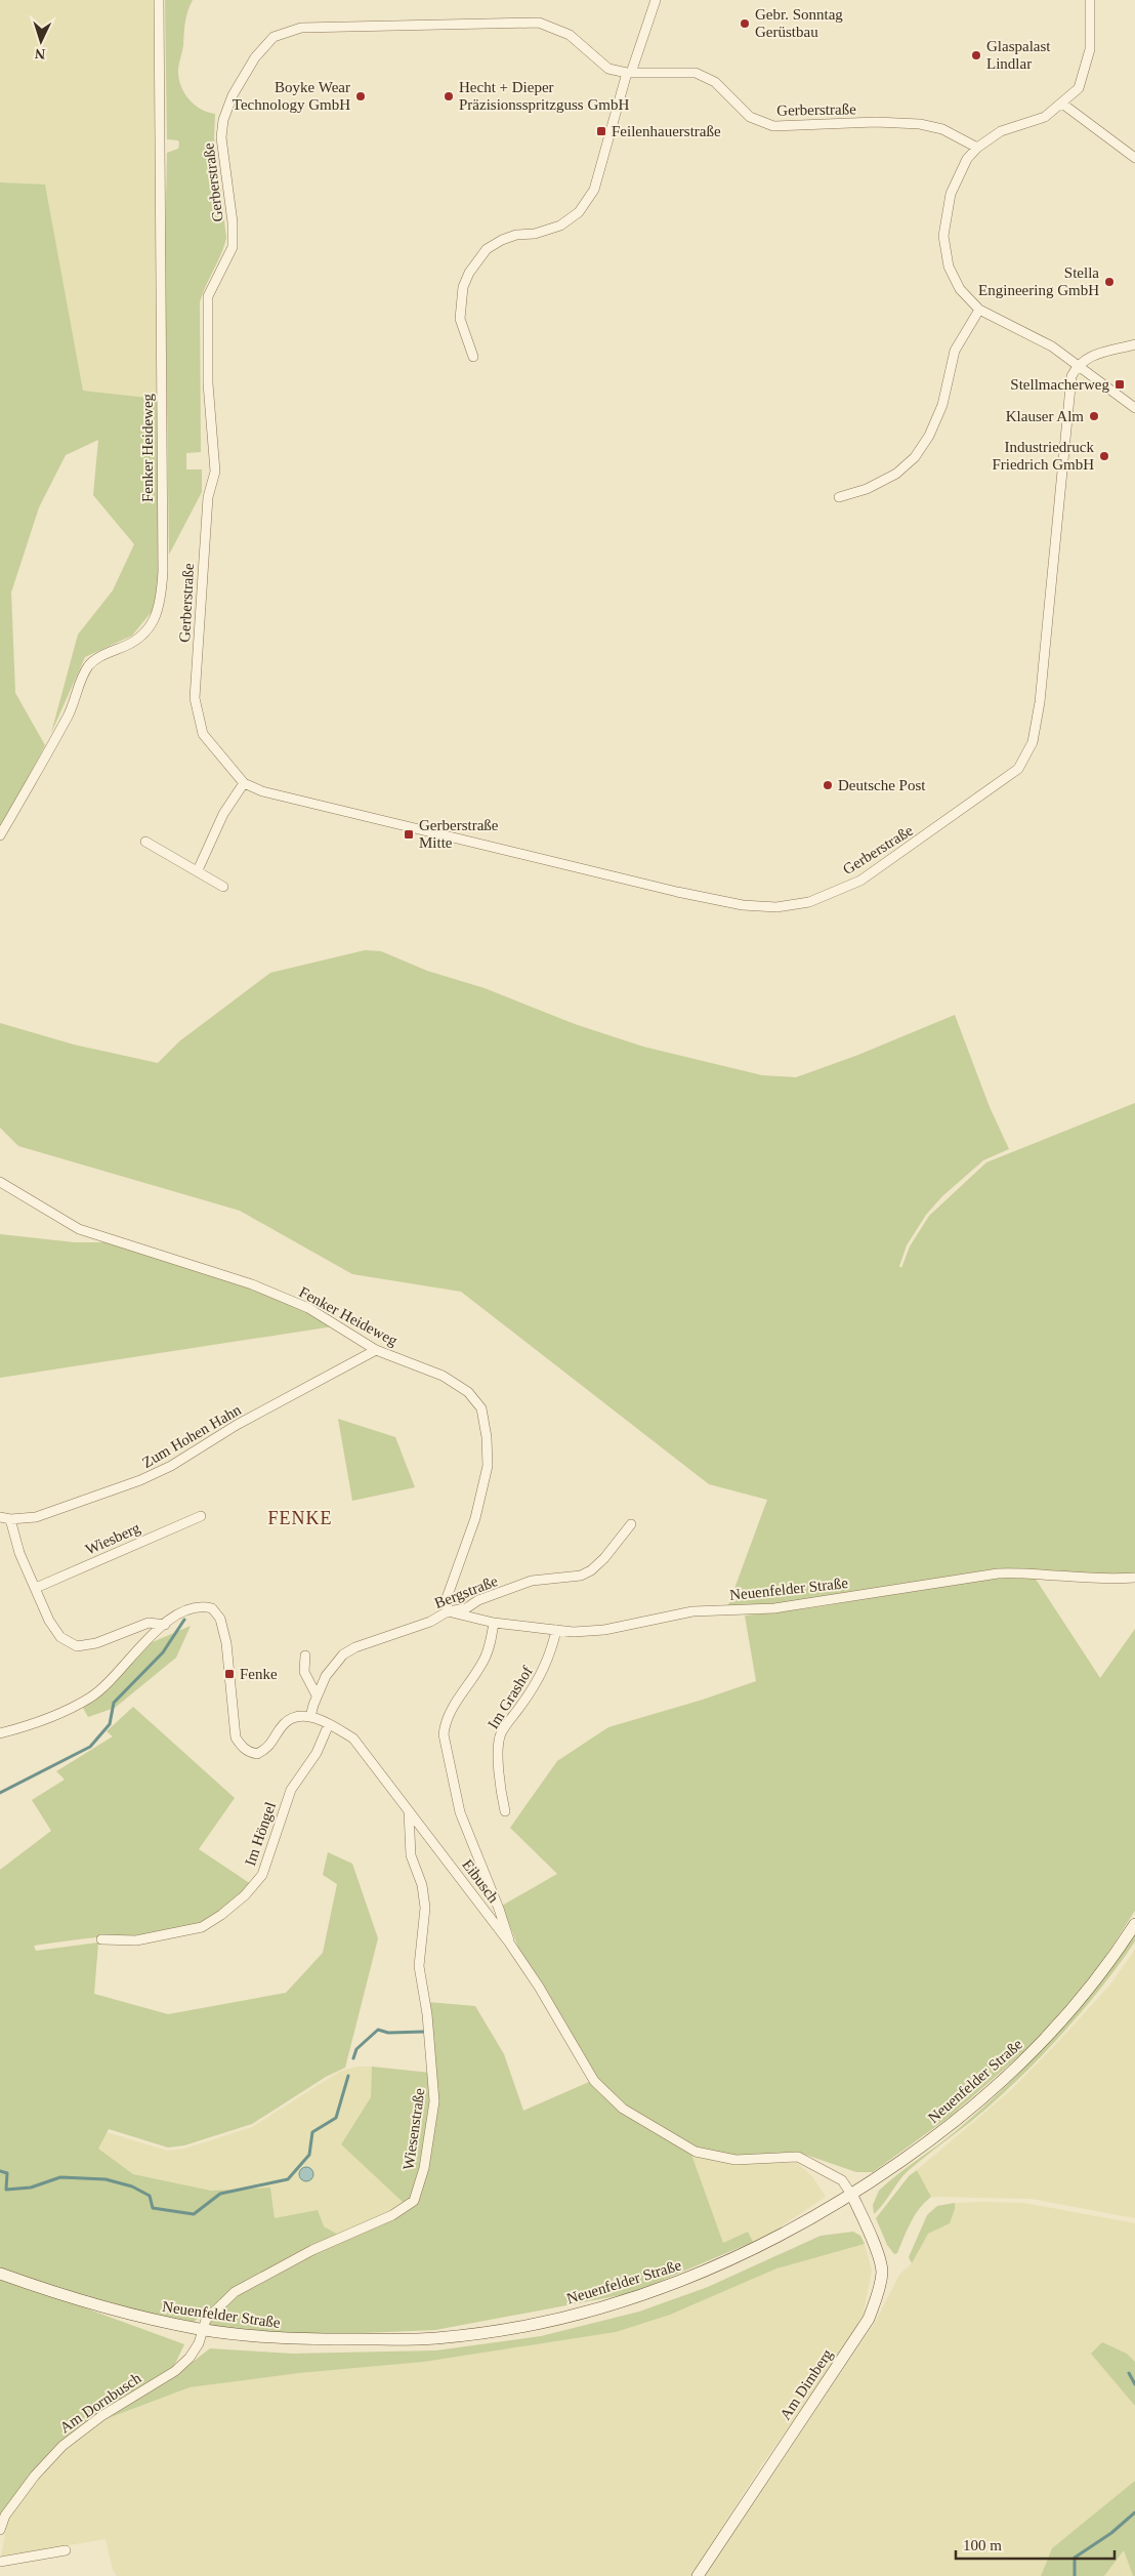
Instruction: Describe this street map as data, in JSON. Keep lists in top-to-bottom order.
{
  "streets": {
    "main road": ["Neuenfelder Straße", "Am Dimberg"],
    "street": [
      "Gerberstraße",
      "Fenker Heideweg",
      "Zum Hohen Hahn",
      "Wiesberg",
      "Bergstraße",
      "Im Grashof",
      "Im Höngel",
      "Eibusch",
      "Wiesenstraße",
      "Am Dornbusch"
    ]
  },
  "crossings": [
    ["Fenker Heideweg", "Zum Hohen Hahn"],
    ["Fenker Heideweg", "Neuenfelder Straße"],
    ["Fenker Heideweg", "Bergstraße"],
    ["Neuenfelder Straße", "Bergstraße"],
    ["Neuenfelder Straße", "Im Grashof"],
    ["Neuenfelder Straße", "Eibusch"],
    ["Neuenfelder Straße", "Wiesenstraße"],
    ["Neuenfelder Straße", "Am Dimberg"],
    ["Neuenfelder Straße", "Am Dornbusch"],
    ["Bergstraße", "Eibusch"],
    ["Im Höngel", "Eibusch"],
    ["Eibusch", "Wiesenstraße"],
    ["Eibusch", "Am Dimberg"],
    ["Wiesenstraße", "Am Dornbusch"]
  ],
  "districts": ["FENKE"],
  "places": {
    "other": [
      "Gebr. Sonntag Gerüstbau",
      "Glaspalast Lindlar",
      "Boyke Wear Technology GmbH",
      "Hecht + Dieper Präzisionsspritzguss GmbH",
      "Stella Engineering GmbH",
      "Klauser Alm",
      "Industriedruck Friedrich GmbH",
      "Deutsche Post"
    ],
    "transit": [
      "Feilenhauerstraße",
      "Stellmacherweg",
      "Gerberstraße Mitte",
      "Fenke"
    ]
  },
  "scale_bar": "100 m",
  "north": "bottom"
}
